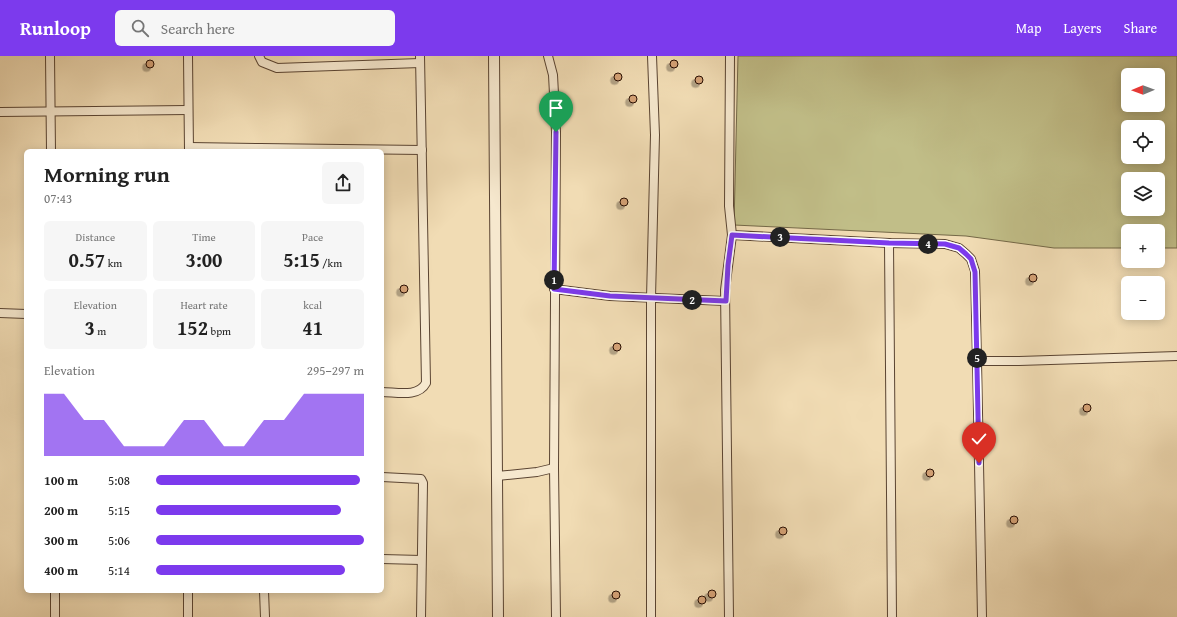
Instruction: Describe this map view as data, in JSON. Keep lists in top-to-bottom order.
{
  "north": "left",
  "page": {
    "header": "Runloop",
    "search": "Search here",
    "nav": ["Map", "Layers", "Share"],
    "map_buttons": ["+", "−"],
    "heading": ["Morning run", "07:43"],
    "stats": [
      ["Distance", "0.57 km"],
      ["Time", "3:00"],
      ["Pace", "5:15 /km"],
      ["Elevation", "3 m"],
      ["Heart rate", "152 bpm"],
      ["kcal", "41"]
    ],
    "pins": [
      "3",
      "4",
      "1",
      "2",
      "5"
    ],
    "chart": ["Elevation", "295–297 m"],
    "list": [
      {
        "name": "100 m",
        "note": "5:08"
      },
      {
        "name": "200 m",
        "note": "5:15"
      },
      {
        "name": "300 m",
        "note": "5:06"
      },
      {
        "name": "400 m",
        "note": "5:14"
      }
    ]
  }
}
